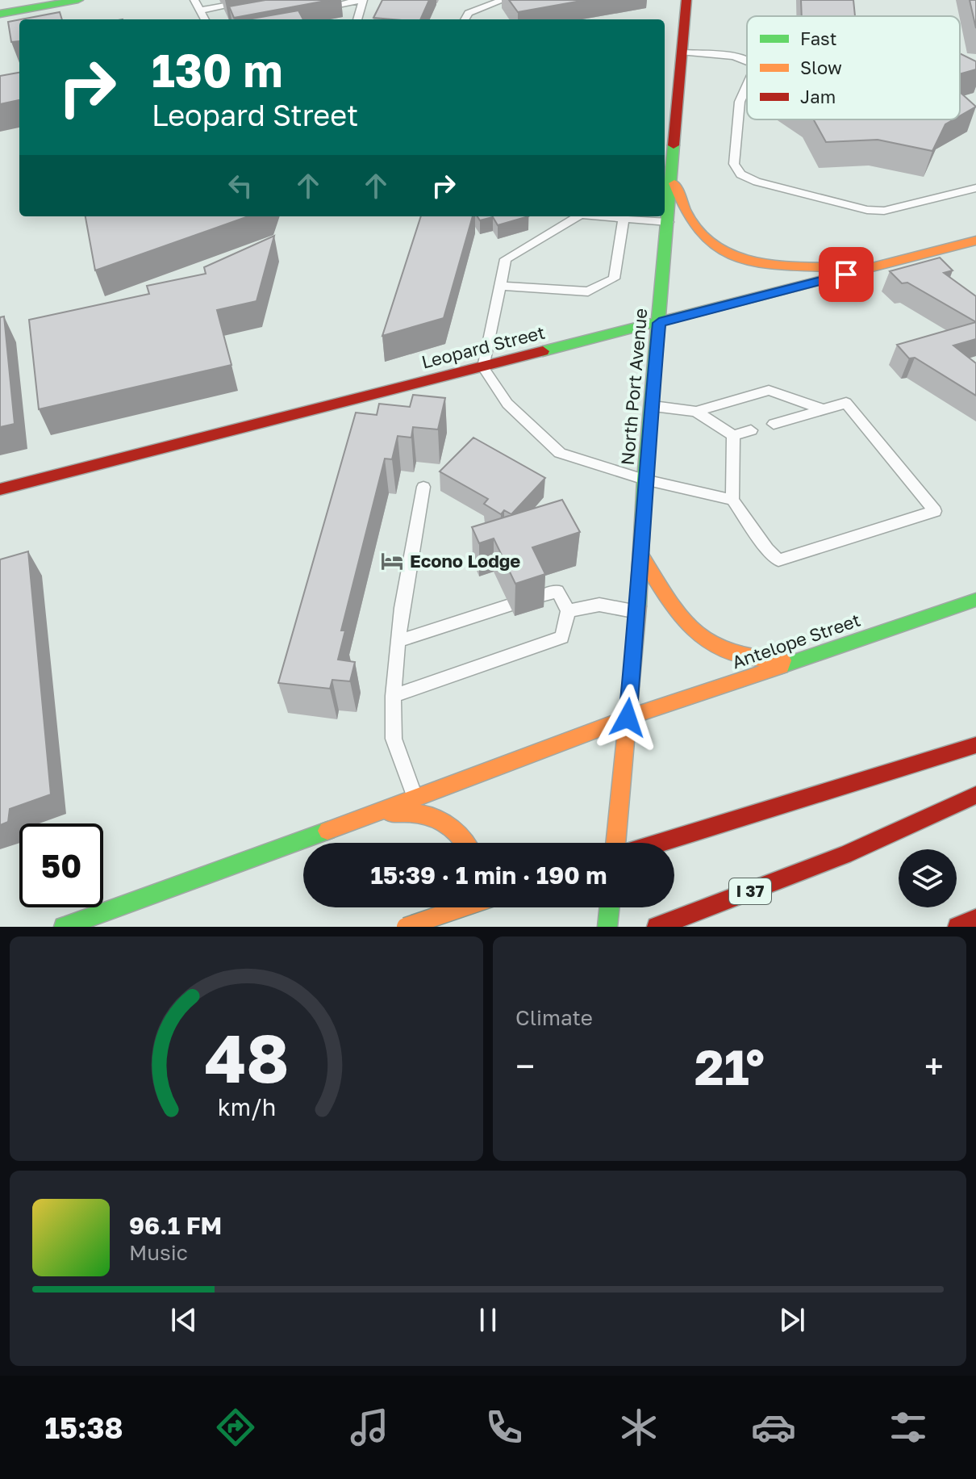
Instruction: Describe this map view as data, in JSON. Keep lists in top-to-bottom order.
{
  "streets": {
    "main road": [
      "Leopard Street",
      "North Port Avenue",
      "Antelope Street",
      "I 37"
    ]
  },
  "crossings": [
    ["Leopard Street", "North Port Avenue"],
    ["North Port Avenue", "Antelope Street"]
  ],
  "places": {
    "hotel": ["Econo Lodge"]
  },
  "legend": ["Fast", "Slow", "Jam"],
  "page": {
    "turn": ["130 m", "Leopard Street"],
    "limit": "50",
    "trip": "15:39 · 1 min · 190 m",
    "tile": "Climate",
    "heat": ["−", "21°", "+"],
    "song": ["96.1 FM", "Music"],
    "tabs": "15:38",
    "gauge": ["48", "km/h"]
  }
}
